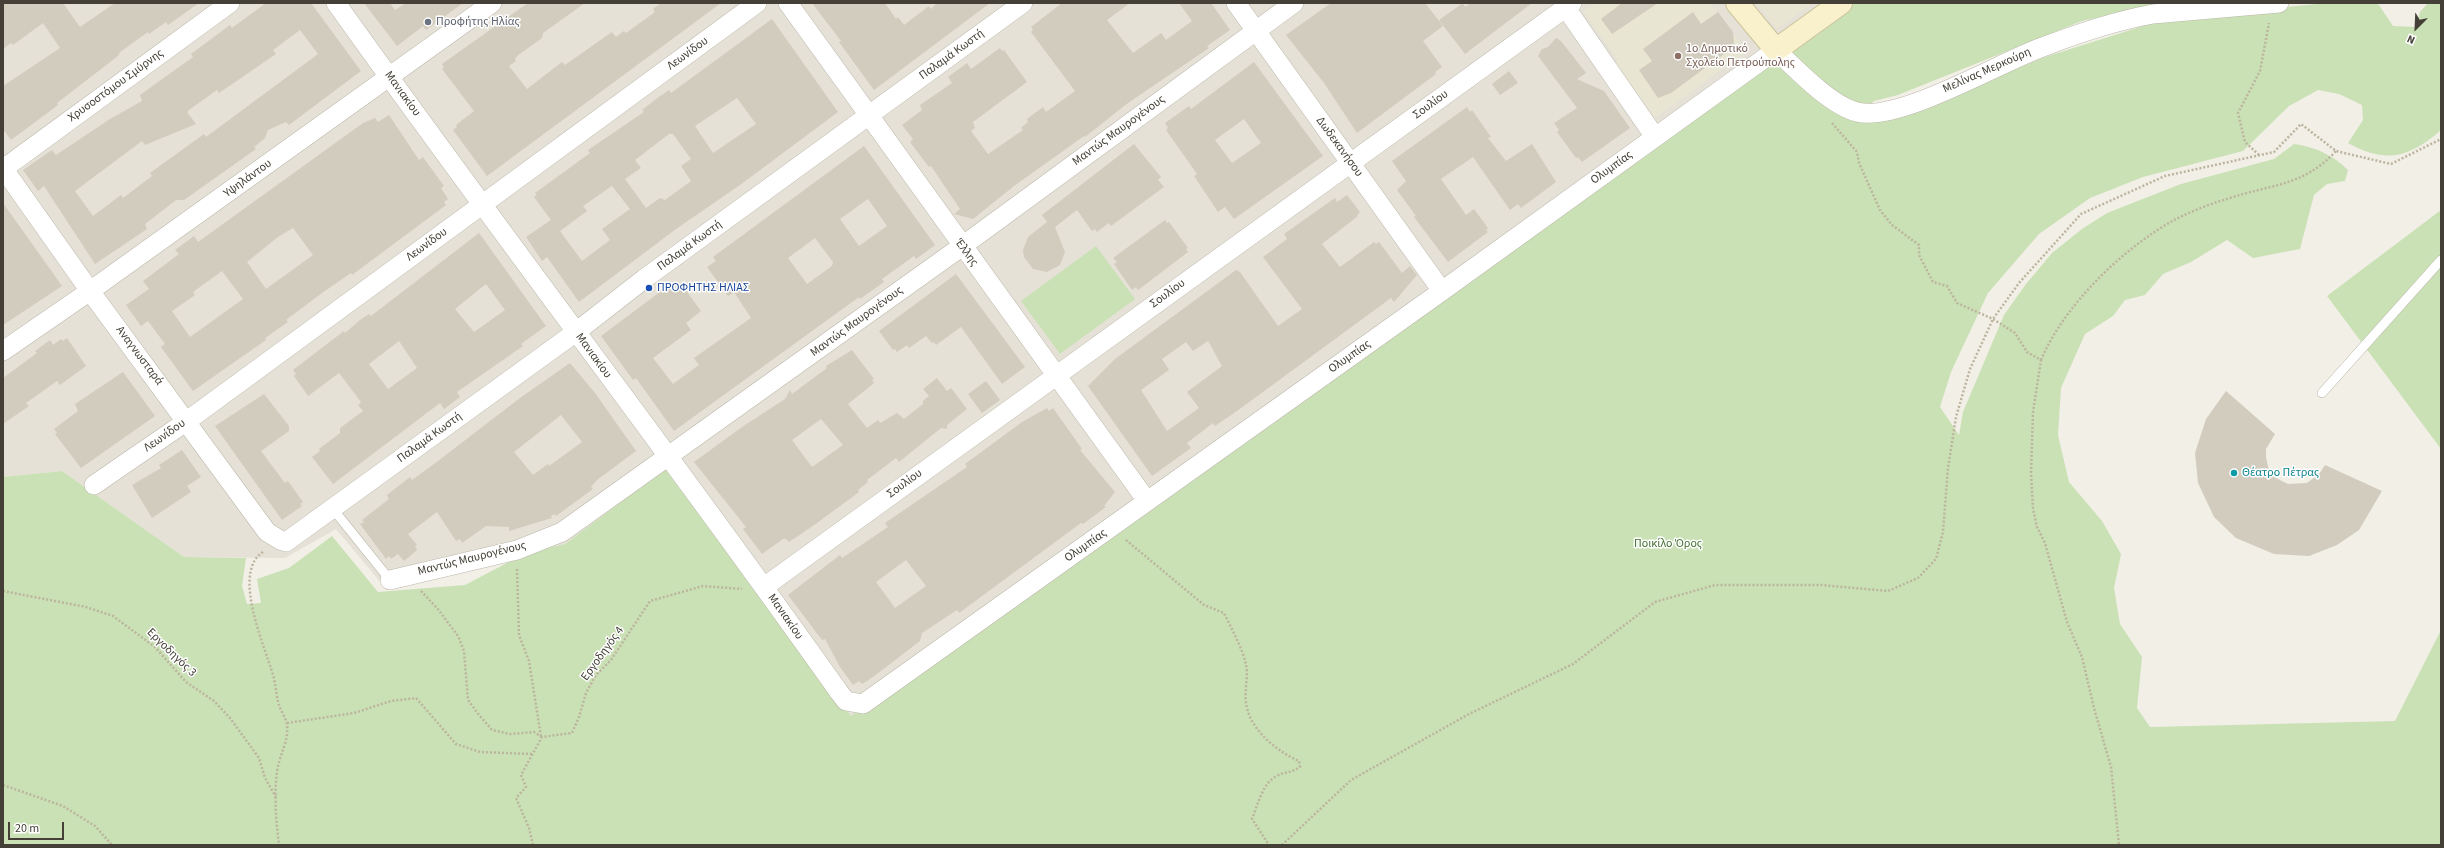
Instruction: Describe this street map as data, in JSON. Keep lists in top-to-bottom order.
{
  "streets": {
    "street": [
      "Λεωνίδου",
      "Παλαμά Κωστή",
      "Μελίνας Μερκούρη",
      "Χρυσοστόμου Σμύρνης",
      "Μανιακίου",
      "Σουλίου",
      "Μαντώς Μαυρογένους",
      "Δωδεκανήσου",
      "Ολυμπίας",
      "Υψηλάντου",
      "Έλλης",
      "Αναγνωσταρά"
    ],
    "path": ["Εργοδηγός 3", "Εργοδηγός 4"]
  },
  "crossings": [
    ["Λεωνίδου", "Μανιακίου"],
    ["Λεωνίδου", "Αναγνωσταρά"],
    ["Παλαμά Κωστή", "Μανιακίου"],
    ["Παλαμά Κωστή", "Έλλης"],
    ["Παλαμά Κωστή", "Αναγνωσταρά"],
    ["Παλαμά Κωστή", "Εργοδηγός 3"],
    ["Μελίνας Μερκούρη", "Ολυμπίας"],
    ["Χρυσοστόμου Σμύρνης", "Αναγνωσταρά"],
    ["Μανιακίου", "Σουλίου"],
    ["Μανιακίου", "Μαντώς Μαυρογένους"],
    ["Μανιακίου", "Ολυμπίας"],
    ["Μανιακίου", "Υψηλάντου"],
    ["Μανιακίου", "Εργοδηγός 4"],
    ["Σουλίου", "Δωδεκανήσου"],
    ["Σουλίου", "Έλλης"],
    ["Σουλίου", "Εργοδηγός 4"],
    ["Μαντώς Μαυρογένους", "Δωδεκανήσου"],
    ["Μαντώς Μαυρογένους", "Έλλης"],
    ["Δωδεκανήσου", "Ολυμπίας"],
    ["Ολυμπίας", "Έλλης"],
    ["Υψηλάντου", "Αναγνωσταρά"],
    ["Αναγνωσταρά", "Εργοδηγός 3"]
  ],
  "parks": ["Ποικίλο Όρος"],
  "places": [
    "Προφήτης Ηλίας",
    "1ο Δημοτικό Σχολείο Πετρούπολης",
    "ΠΡΟΦΗΤΗΣ ΗΛΙΑΣ",
    "Θέατρο Πέτρας"
  ],
  "scale_bar": "20 m",
  "north": "bottom left"
}
